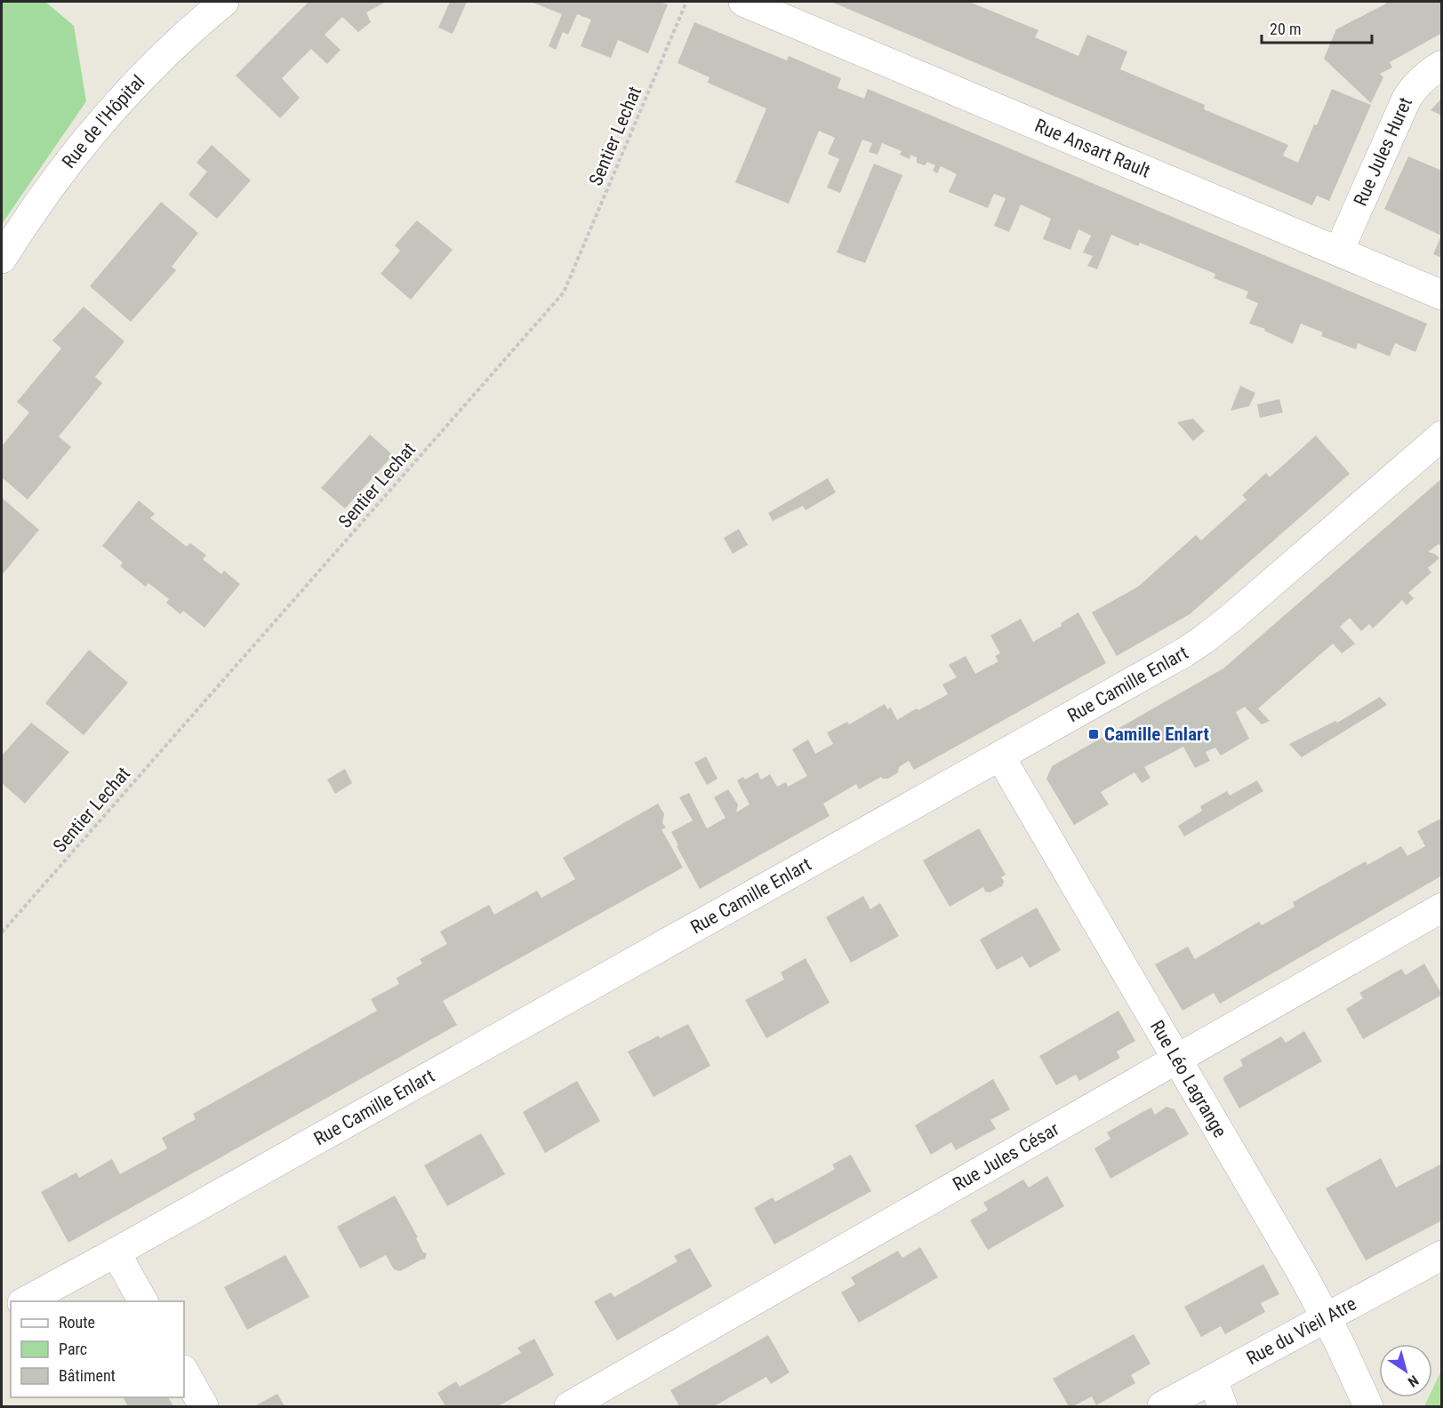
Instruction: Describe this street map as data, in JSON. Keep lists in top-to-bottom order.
{
  "streets": {
    "street": [
      "Rue de l'Hôpital",
      "Rue Ansart Rault",
      "Rue Jules Huret",
      "Rue Camille Enlart",
      "Rue Léo Lagrange",
      "Rue Jules César",
      "Rue du Vieil Atre"
    ],
    "path": ["Sentier Lechat"]
  },
  "crossings": [
    ["Rue Ansart Rault", "Rue Jules Huret"],
    ["Rue Camille Enlart", "Rue Léo Lagrange"],
    ["Rue Léo Lagrange", "Rue Jules César"],
    ["Rue Léo Lagrange", "Rue du Vieil Atre"]
  ],
  "places": {
    "transit": ["Camille Enlart"]
  },
  "legend": ["Route", "Parc", "Bâtiment"],
  "scale_bar": "20 m",
  "north": "bottom right"
}
